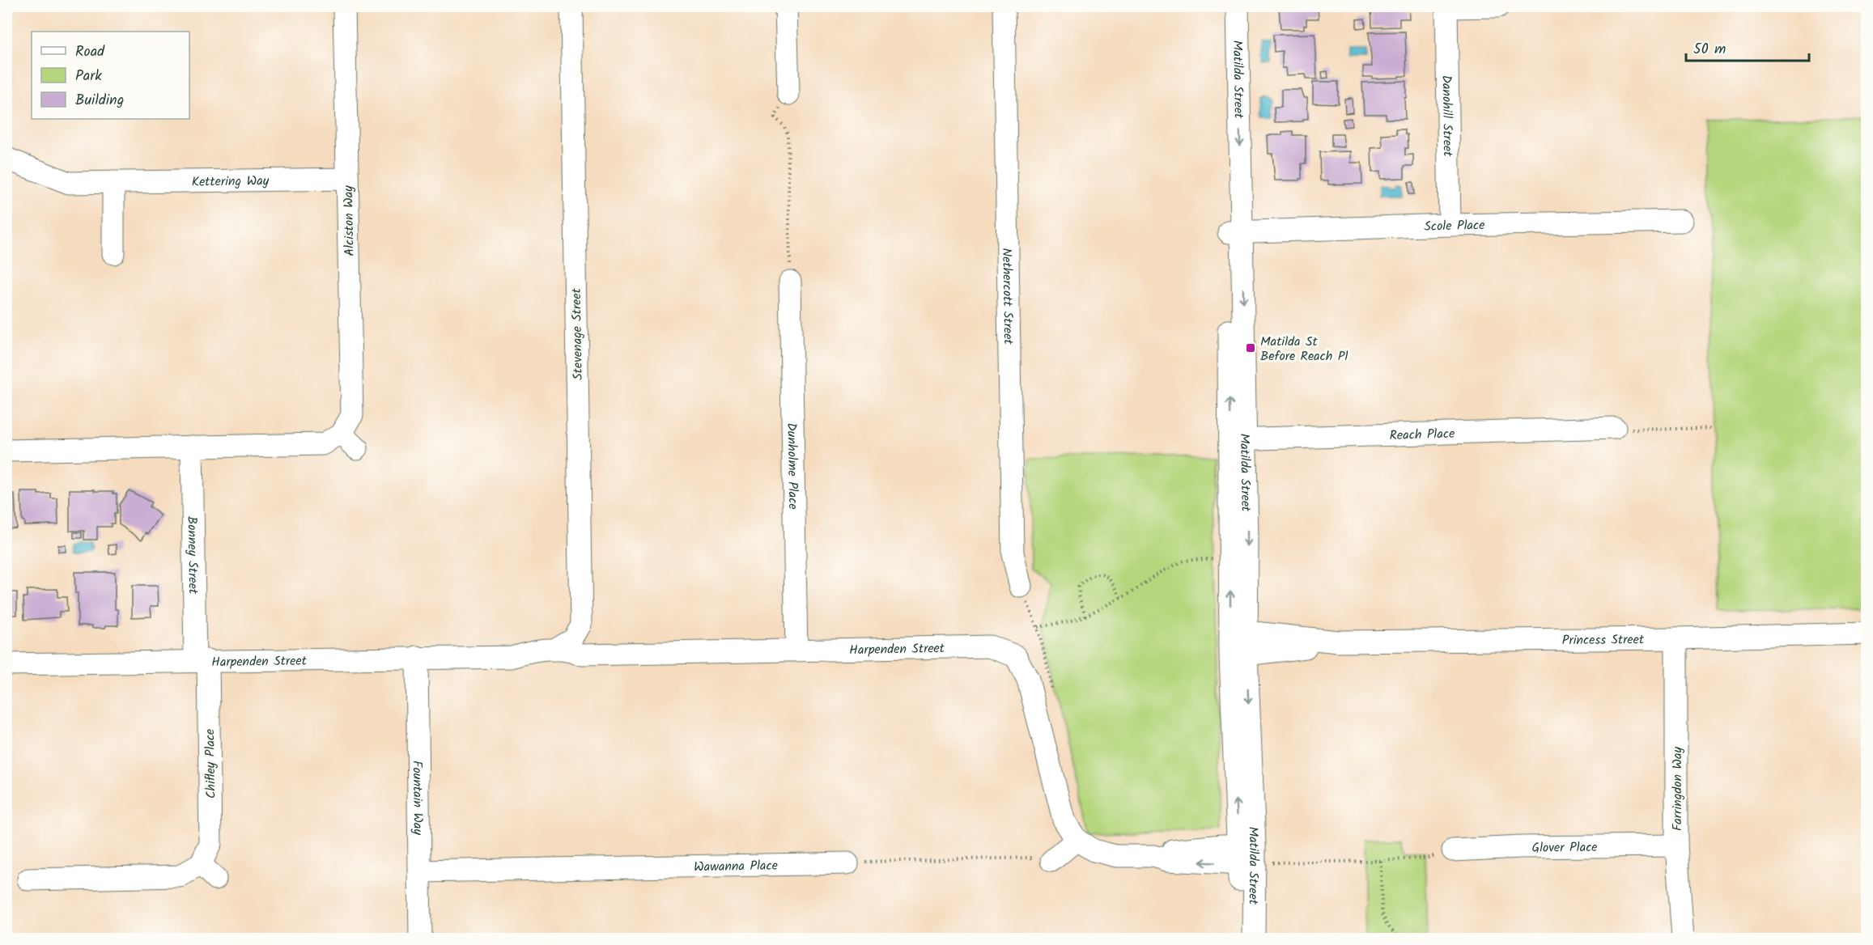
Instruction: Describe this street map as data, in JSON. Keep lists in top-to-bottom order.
{
  "streets": {
    "street": [
      "Matilda Street",
      "Danohill Street",
      "Kettering Way",
      "Alciston Way",
      "Scole Place",
      "Nethercott Street",
      "Stevenage Street",
      "Reach Place",
      "Dunholme Place",
      "Bonney Street",
      "Princess Street",
      "Harpenden Street",
      "Chifley Place",
      "Farringdon Way",
      "Fountain Way",
      "Glover Place",
      "Wawanna Place"
    ]
  },
  "crossings": [
    ["Matilda Street", "Scole Place"],
    ["Matilda Street", "Reach Place"],
    ["Matilda Street", "Princess Street"],
    ["Matilda Street", "Harpenden Street"],
    ["Danohill Street", "Scole Place"],
    ["Kettering Way", "Alciston Way"],
    ["Alciston Way", "Bonney Street"],
    ["Stevenage Street", "Harpenden Street"],
    ["Dunholme Place", "Harpenden Street"],
    ["Bonney Street", "Harpenden Street"],
    ["Bonney Street", "Chifley Place"],
    ["Princess Street", "Farringdon Way"],
    ["Harpenden Street", "Chifley Place"],
    ["Harpenden Street", "Fountain Way"],
    ["Farringdon Way", "Glover Place"],
    ["Fountain Way", "Wawanna Place"]
  ],
  "places": {
    "transit": ["Matilda St Before Reach Pl"]
  },
  "legend": ["Road", "Park", "Building"],
  "scale_bar": "50 m"
}
